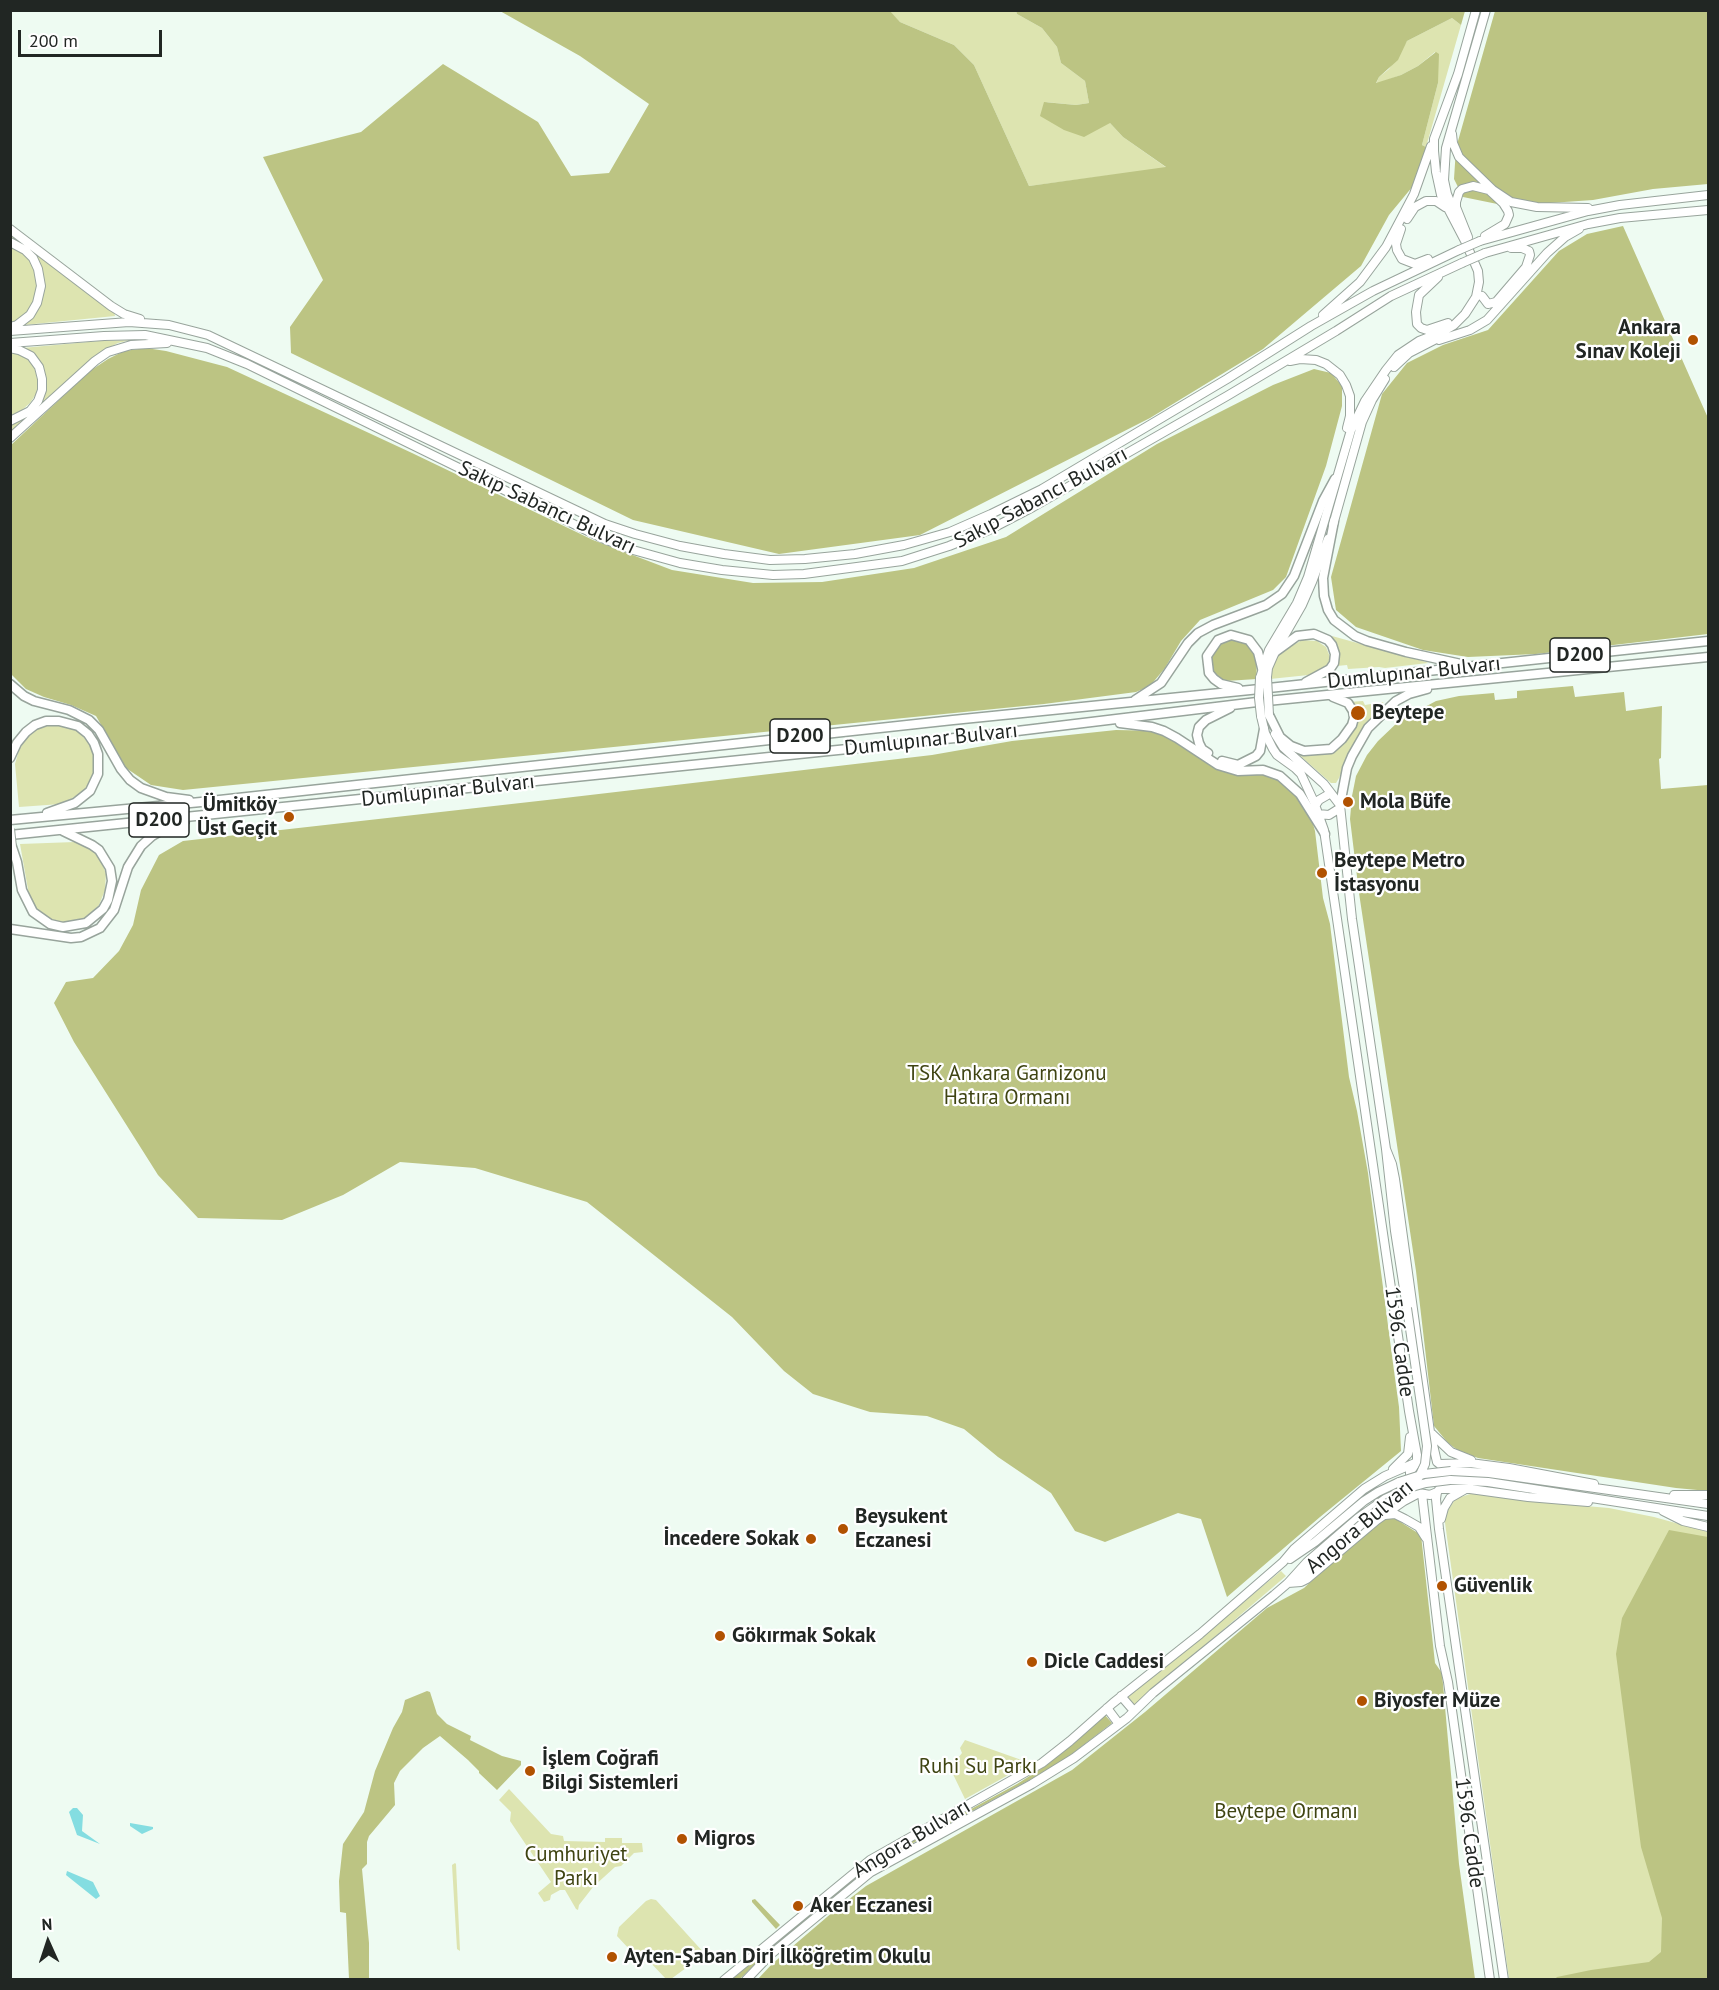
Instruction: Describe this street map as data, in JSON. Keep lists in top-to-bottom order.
{
  "streets": {
    "highway": ["D200", "Dumlupınar Bulvarı"],
    "main road": ["Sakıp Sabancı Bulvarı", "1596. Cadde", "Angora Bulvarı"]
  },
  "crossings": [
    ["1596. Cadde", "Angora Bulvarı"]
  ],
  "parks": [
    "TSK Ankara Garnizonu Hatıra Ormanı",
    "Ruhi Su Parkı",
    "Beytepe Ormanı",
    "Cumhuriyet Parkı"
  ],
  "places": [
    "Ankara Sınav Koleji",
    "Beytepe",
    "Mola Büfe",
    "Ümitköy Üst Geçit",
    "Beytepe Metro İstasyonu",
    "Beysukent Eczanesi",
    "İncedere Sokak",
    "Güvenlik",
    "Gökırmak Sokak",
    "Dicle Caddesi",
    "Biyosfer Müze",
    "İşlem Coğrafi Bilgi Sistemleri",
    "Migros",
    "Aker Eczanesi",
    "Ayten-Şaban Diri İlköğretim Okulu"
  ],
  "scale_bar": "200 m",
  "north": "top"
}
